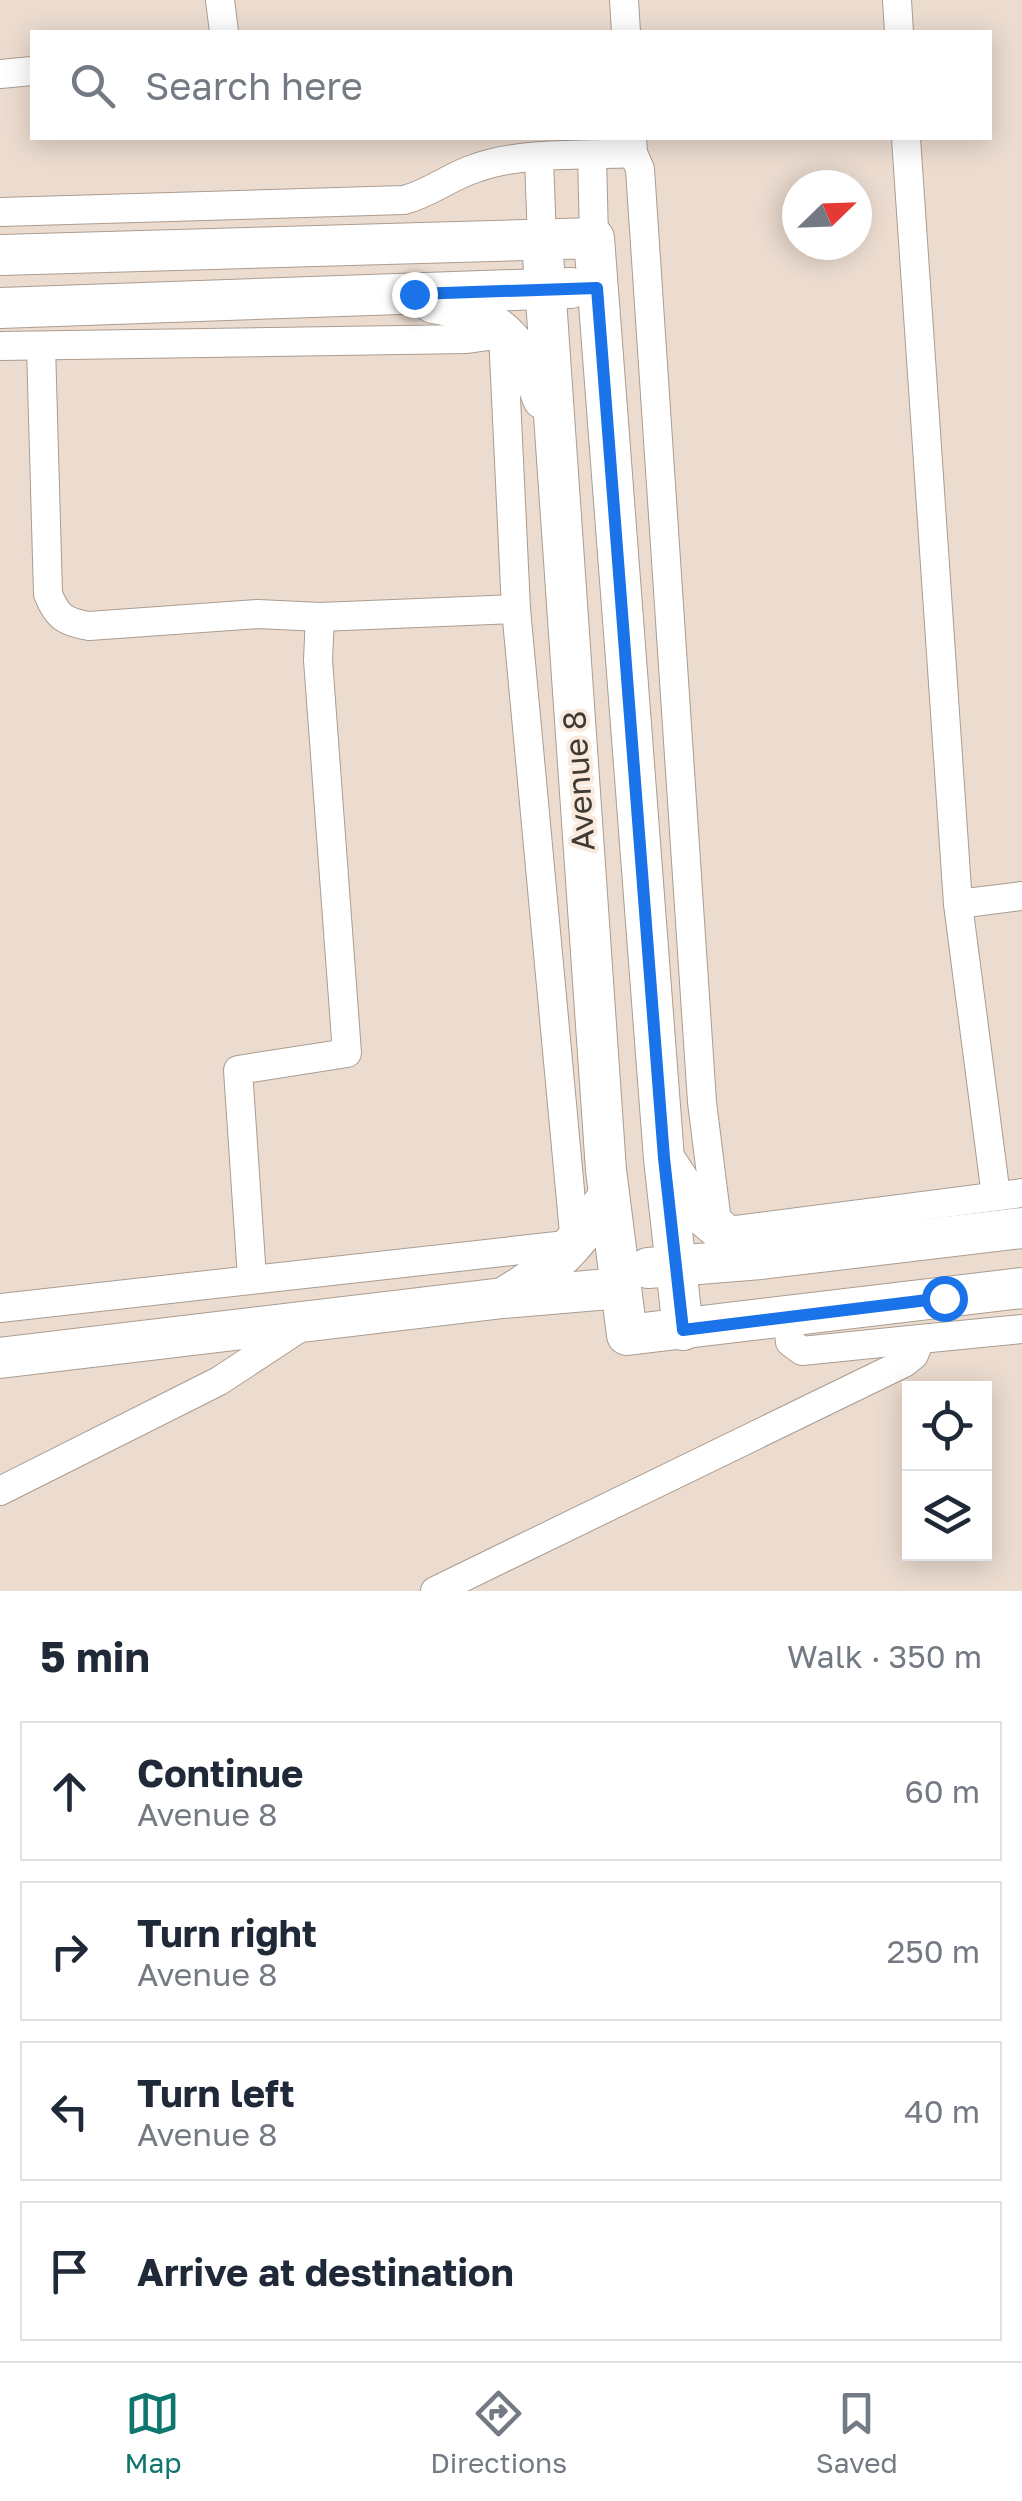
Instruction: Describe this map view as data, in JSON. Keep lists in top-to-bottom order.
{
  "streets": {
    "main road": ["Avenue 8"]
  },
  "north": "top right",
  "page": {
    "search": "Search here",
    "heading": ["5 min", "Walk · 350 m"],
    "list": [
      ["Continue", "Avenue 8", "60 m"],
      ["Turn right", "Avenue 8", "250 m"],
      ["Turn left", "Avenue 8", "40 m"],
      "Arrive at destination"
    ],
    "nav": ["Map", "Directions", "Saved"]
  }
}
